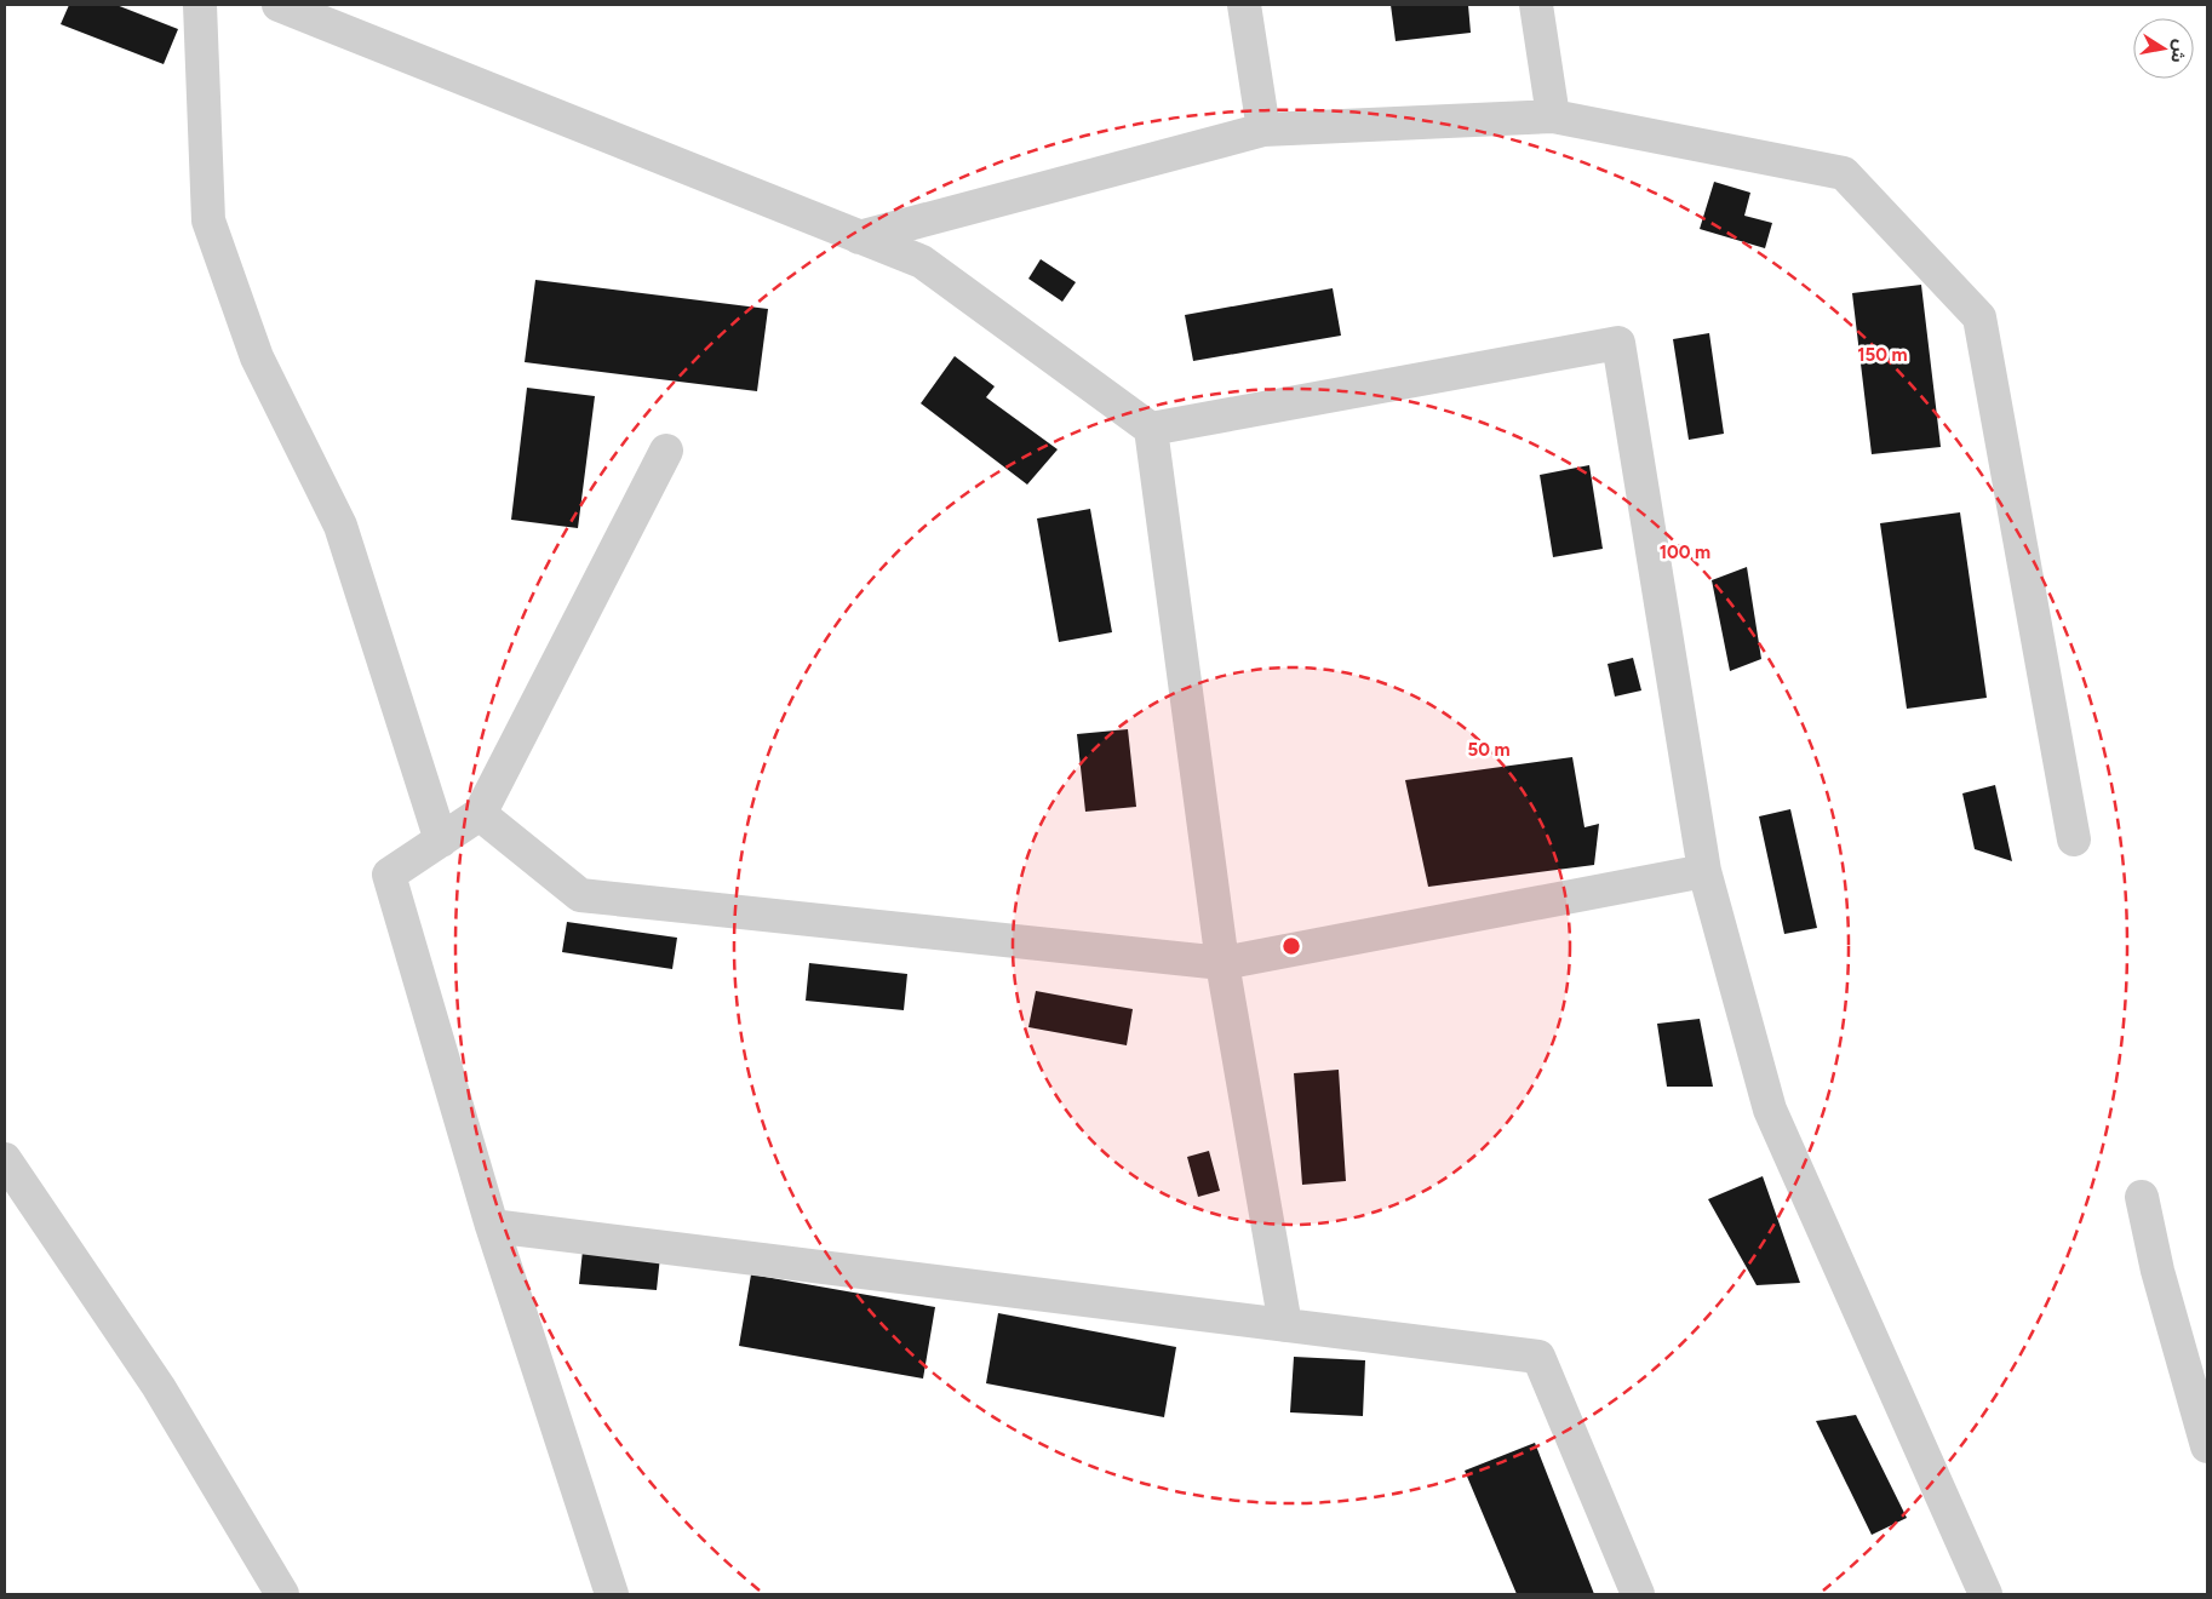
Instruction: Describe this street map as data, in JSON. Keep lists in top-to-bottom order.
{
  "north": "right",
  "rings": ["150 m", "100 m", "50 m"]
}
